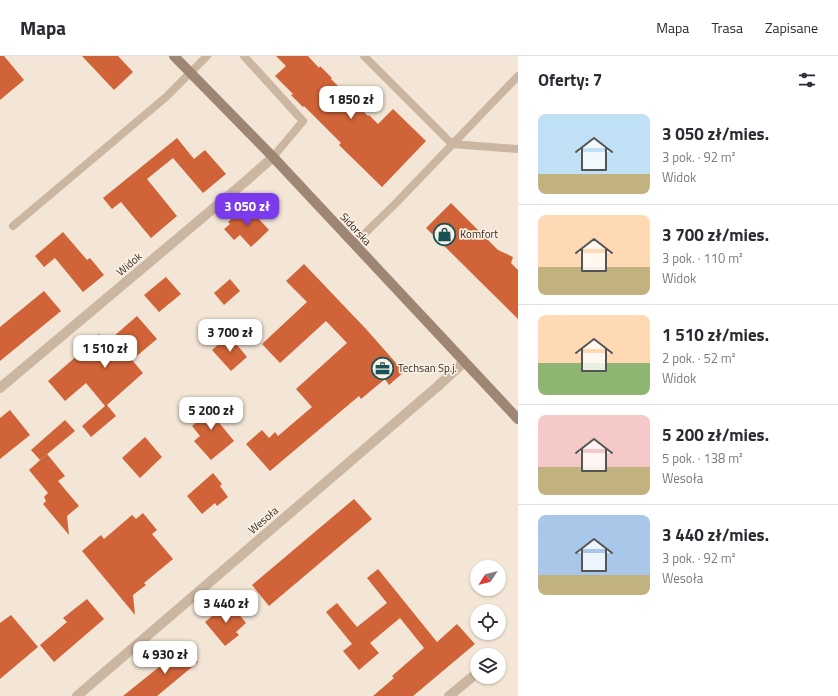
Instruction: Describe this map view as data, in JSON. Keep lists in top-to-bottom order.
{
  "streets": {
    "street": ["Sidorska", "Widok", "Wesoła"]
  },
  "crossings": [
    ["Sidorska", "Widok"],
    ["Sidorska", "Wesoła"]
  ],
  "places": {
    "shop": ["Komfort"],
    "office": ["Techsan Sp.j."]
  },
  "north": "bottom left",
  "page": {
    "header": "Mapa",
    "nav": ["Mapa", "Trasa", "Zapisane"],
    "heading": "Oferty: 7",
    "price": [
      "1 850 zł",
      "3 050 zł",
      "3 700 zł",
      "1 510 zł",
      "5 200 zł",
      "3 440 zł",
      "4 930 zł"
    ],
    "list": [
      {
        "name": "3 050 zł/mies.",
        "note": "3 pok. · 92 m² · Widok"
      },
      {
        "name": "3 700 zł/mies.",
        "note": "3 pok. · 110 m² · Widok"
      },
      {
        "name": "1 510 zł/mies.",
        "note": "2 pok. · 52 m² · Widok"
      },
      {
        "name": "5 200 zł/mies.",
        "note": "5 pok. · 138 m² · Wesoła"
      },
      {
        "name": "3 440 zł/mies.",
        "note": "3 pok. · 92 m² · Wesoła"
      }
    ]
  }
}
